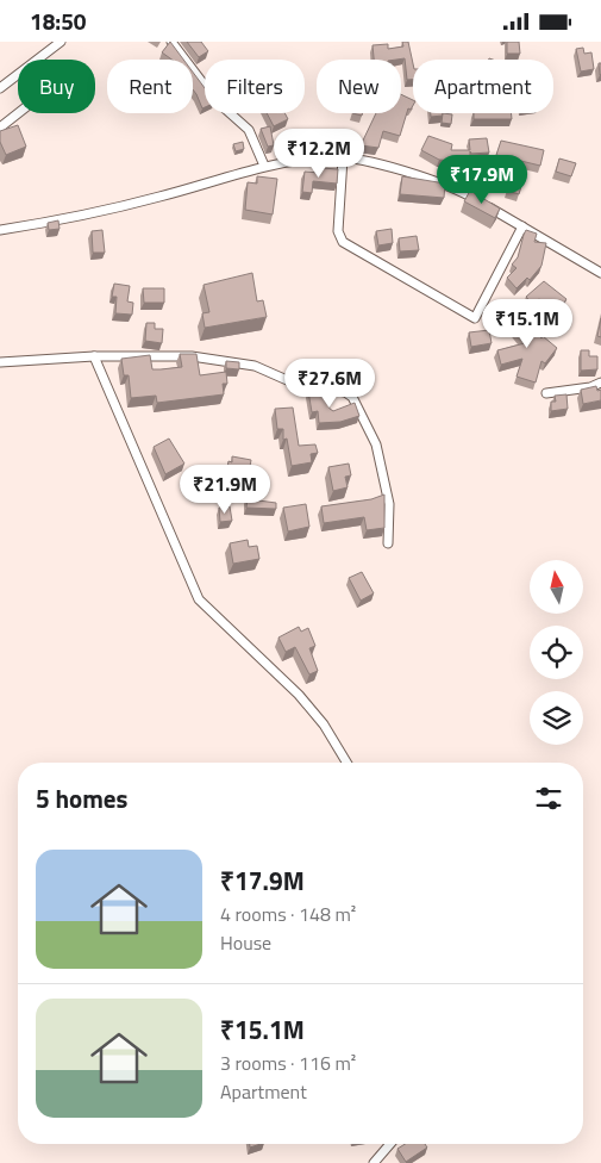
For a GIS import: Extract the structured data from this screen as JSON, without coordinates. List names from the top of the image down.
{
  "north": "top",
  "page": {
    "status": "18:50",
    "chip": [
      "Buy",
      "Rent",
      "Filters",
      "New",
      "Apartment"
    ],
    "price": [
      "₹12.2M",
      "₹17.9M",
      "₹15.1M",
      "₹27.6M",
      "₹21.9M"
    ],
    "heading": "5 homes",
    "list": [
      {
        "name": "₹17.9M",
        "note": "4 rooms · 148 m² · House"
      },
      {
        "name": "₹15.1M",
        "note": "3 rooms · 116 m² · Apartment"
      }
    ]
  }
}
